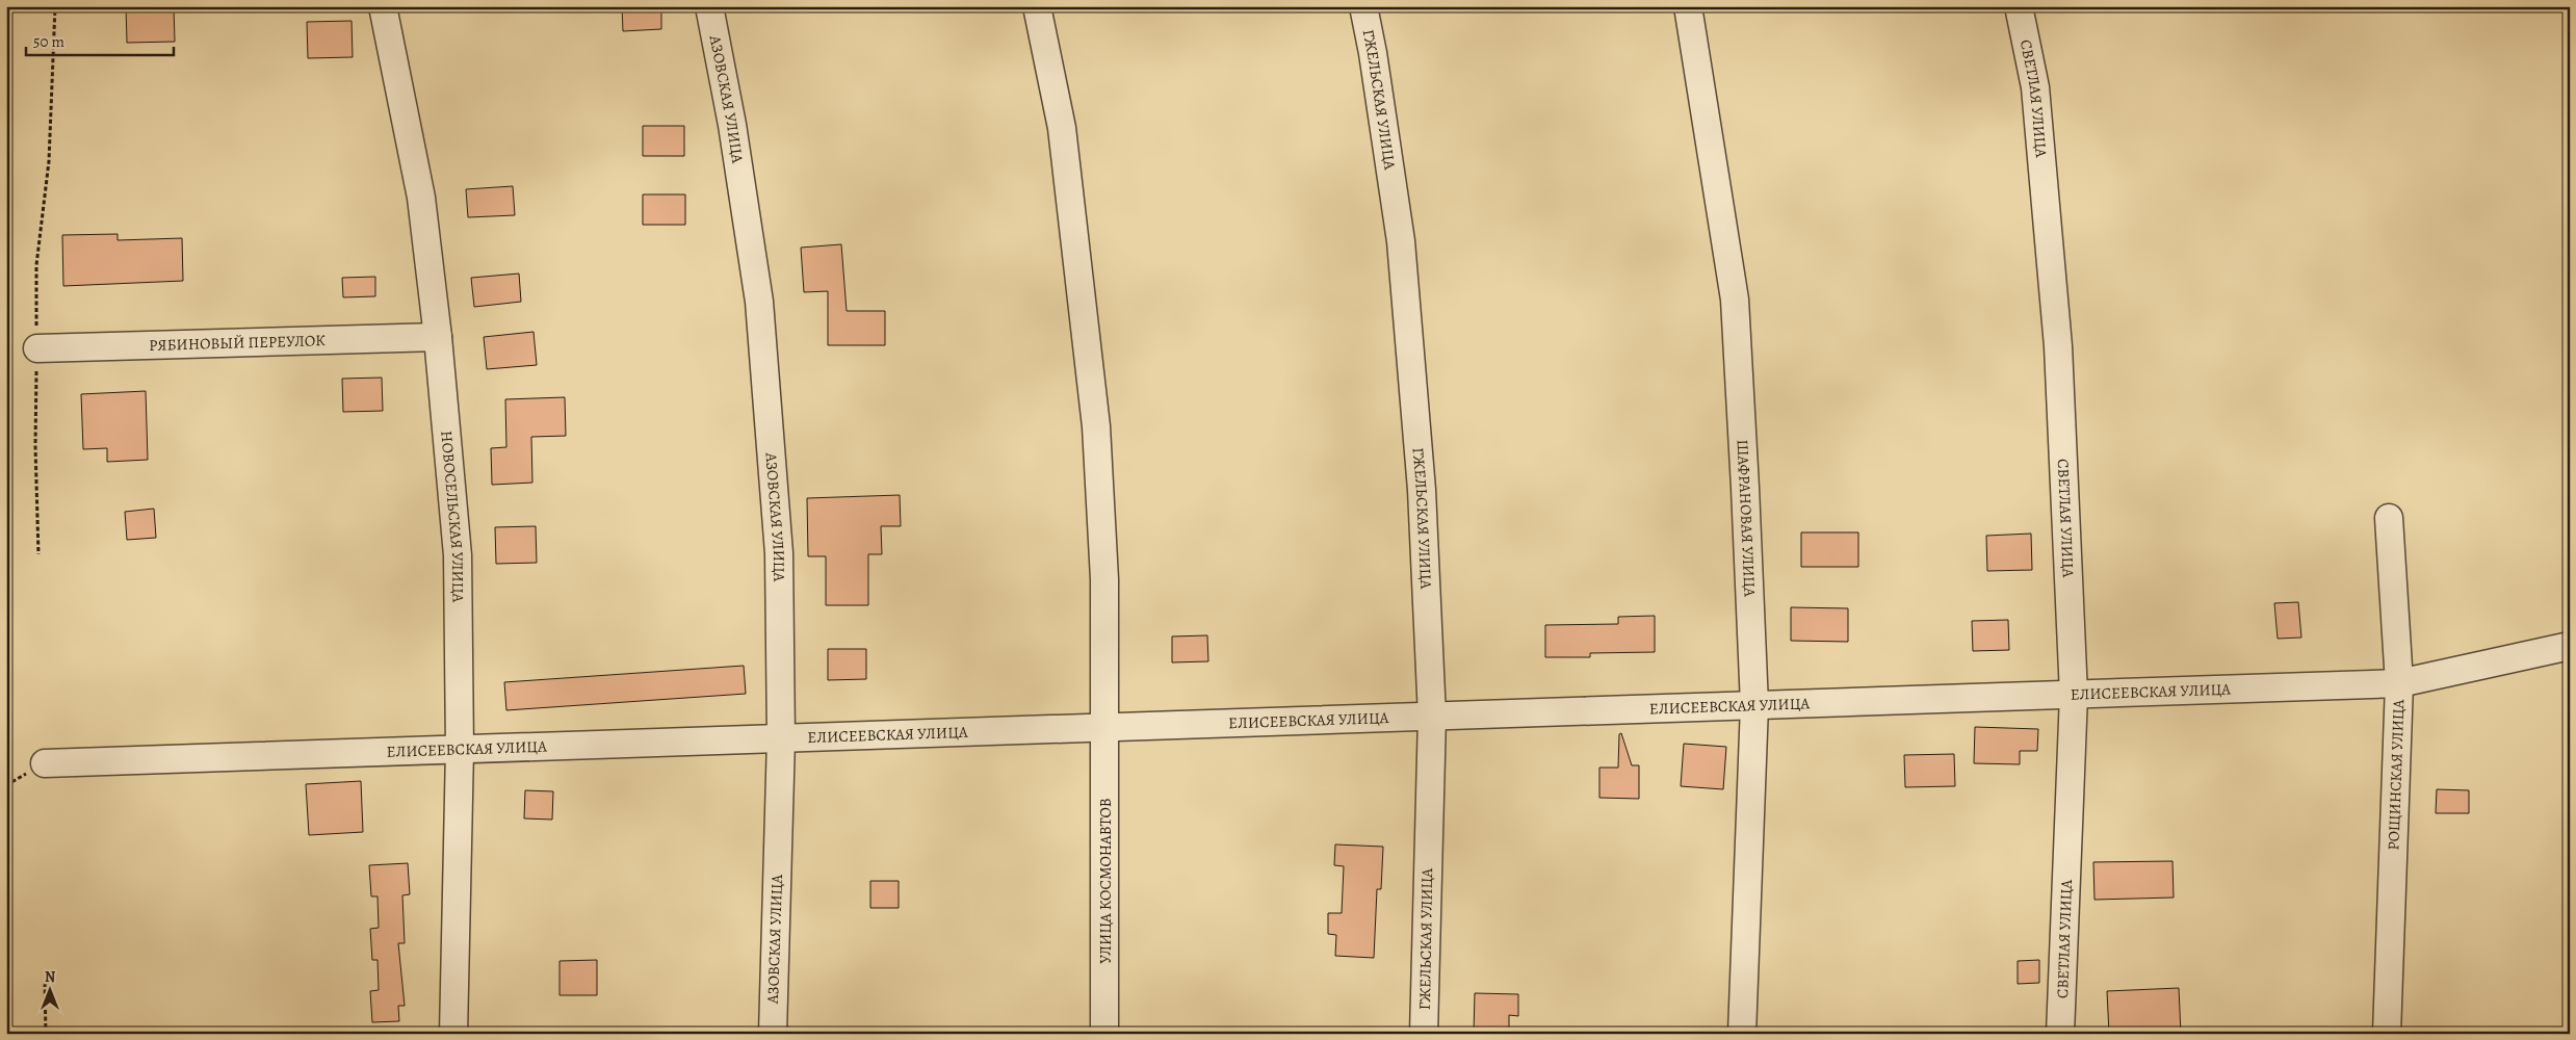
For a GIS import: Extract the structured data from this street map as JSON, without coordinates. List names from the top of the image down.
{
  "streets": {
    "street": [
      "СВЕТЛАЯ УЛИЦА",
      "АЗОВСКАЯ УЛИЦА",
      "ГЖЕЛЬСКАЯ УЛИЦА",
      "РЯБИНОВЫЙ ПЕРЕУЛОК",
      "НОВОСЕЛЬСКАЯ УЛИЦА",
      "ШАФРАНОВАЯ УЛИЦА",
      "ЕЛИСЕЕВСКАЯ УЛИЦА",
      "РОЩИНСКАЯ УЛИЦА",
      "УЛИЦА КОСМОНАВТОВ"
    ]
  },
  "crossings": [
    ["СВЕТЛАЯ УЛИЦА", "ЕЛИСЕЕВСКАЯ УЛИЦА"],
    ["АЗОВСКАЯ УЛИЦА", "ЕЛИСЕЕВСКАЯ УЛИЦА"],
    ["ГЖЕЛЬСКАЯ УЛИЦА", "ЕЛИСЕЕВСКАЯ УЛИЦА"],
    ["РЯБИНОВЫЙ ПЕРЕУЛОК", "НОВОСЕЛЬСКАЯ УЛИЦА"],
    ["НОВОСЕЛЬСКАЯ УЛИЦА", "ЕЛИСЕЕВСКАЯ УЛИЦА"],
    ["ШАФРАНОВАЯ УЛИЦА", "ЕЛИСЕЕВСКАЯ УЛИЦА"],
    ["ЕЛИСЕЕВСКАЯ УЛИЦА", "РОЩИНСКАЯ УЛИЦА"],
    ["ЕЛИСЕЕВСКАЯ УЛИЦА", "УЛИЦА КОСМОНАВТОВ"]
  ],
  "scale_bar": "50 m",
  "north": "top"
}
